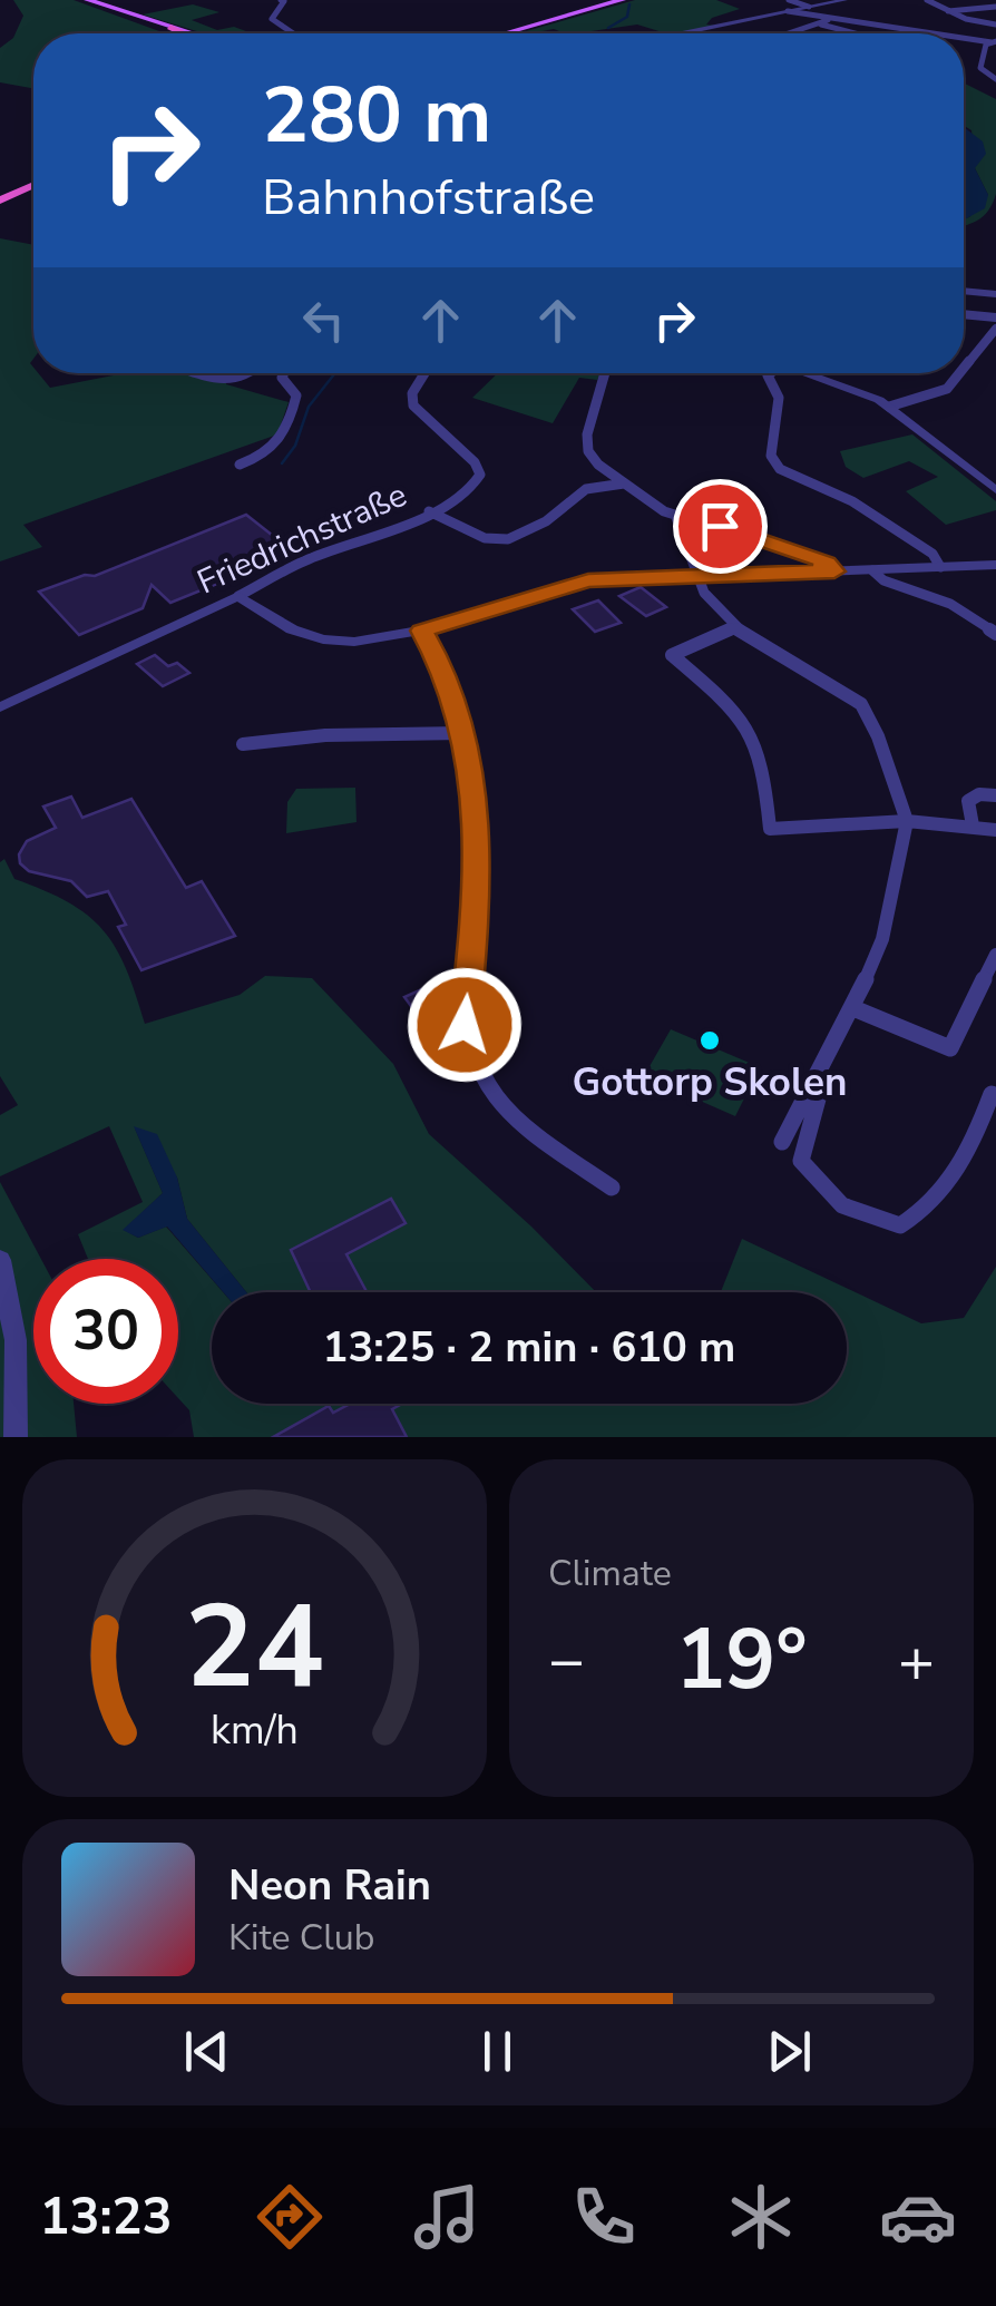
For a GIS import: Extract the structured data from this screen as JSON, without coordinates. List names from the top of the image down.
{
  "streets": {
    "street": ["Friedrichstraße"]
  },
  "places": ["Gottorp Skolen"],
  "page": {
    "turn": ["280 m", "Bahnhofstraße"],
    "limit": "30",
    "trip": "13:25 · 2 min · 610 m",
    "tile": "Climate",
    "heat": ["−", "19°", "+"],
    "song": ["Neon Rain", "Kite Club"],
    "tabs": "13:23",
    "gauge": ["24", "km/h"]
  }
}
